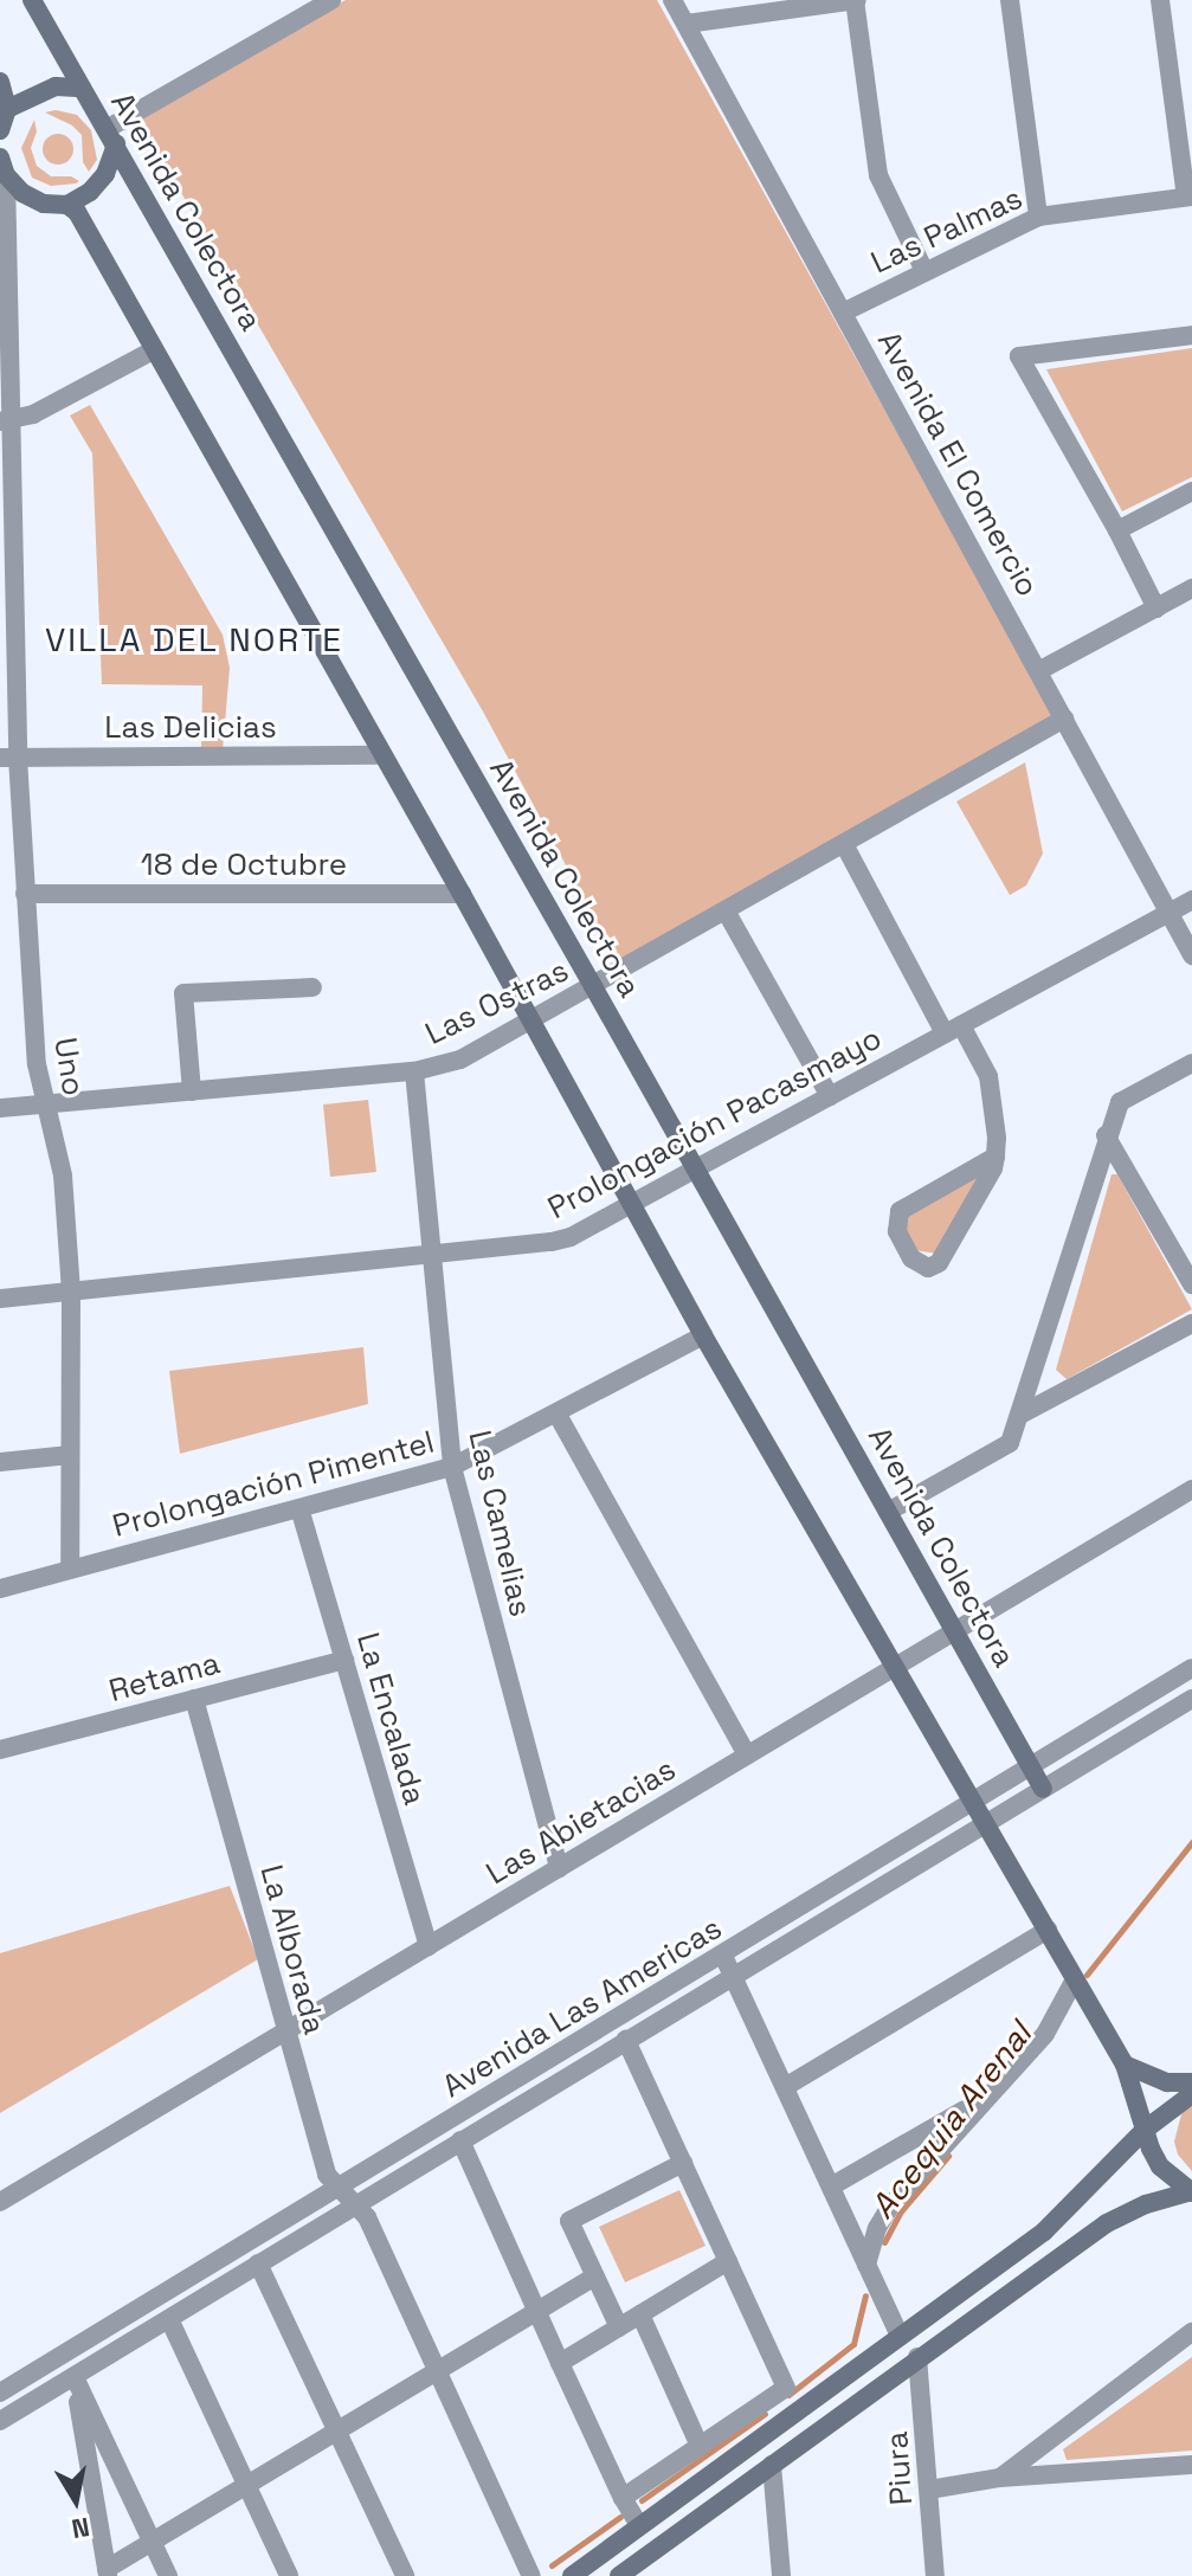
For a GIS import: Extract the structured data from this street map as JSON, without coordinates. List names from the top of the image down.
{
  "streets": {
    "main road": ["Avenida Colectora"],
    "street": [
      "Las Palmas",
      "Avenida El Comercio",
      "Las Delicias",
      "18 de Octubre",
      "Las Ostras",
      "Uno",
      "Prolongación Pacasmayo",
      "Prolongación Pimentel",
      "Las Camelias",
      "Retama",
      "La Encalada",
      "Las Abietacias",
      "La Alborada",
      "Avenida Las Americas",
      "Piura"
    ]
  },
  "crossings": [
    ["Avenida Colectora", "Las Ostras"],
    ["Avenida Colectora", "Prolongación Pacasmayo"],
    ["Avenida Colectora", "Las Abietacias"],
    ["Avenida Colectora", "Avenida Las Americas"],
    ["Las Palmas", "Avenida El Comercio"],
    ["Avenida El Comercio", "Las Ostras"],
    ["Avenida El Comercio", "Prolongación Pacasmayo"],
    ["Las Delicias", "Uno"],
    ["18 de Octubre", "Uno"],
    ["Las Ostras", "Uno"],
    ["Las Ostras", "Las Camelias"],
    ["Uno", "Prolongación Pacasmayo"],
    ["Uno", "Prolongación Pimentel"],
    ["Prolongación Pacasmayo", "Las Camelias"],
    ["Prolongación Pimentel", "Las Camelias"],
    ["Prolongación Pimentel", "La Encalada"],
    ["Las Camelias", "Las Abietacias"],
    ["Retama", "La Encalada"],
    ["Retama", "La Alborada"],
    ["La Encalada", "Las Abietacias"],
    ["Las Abietacias", "La Alborada"],
    ["La Alborada", "Avenida Las Americas"]
  ],
  "districts": ["VILLA DEL NORTE"],
  "water": ["Acequia Arenal"],
  "north": "bottom"
}
